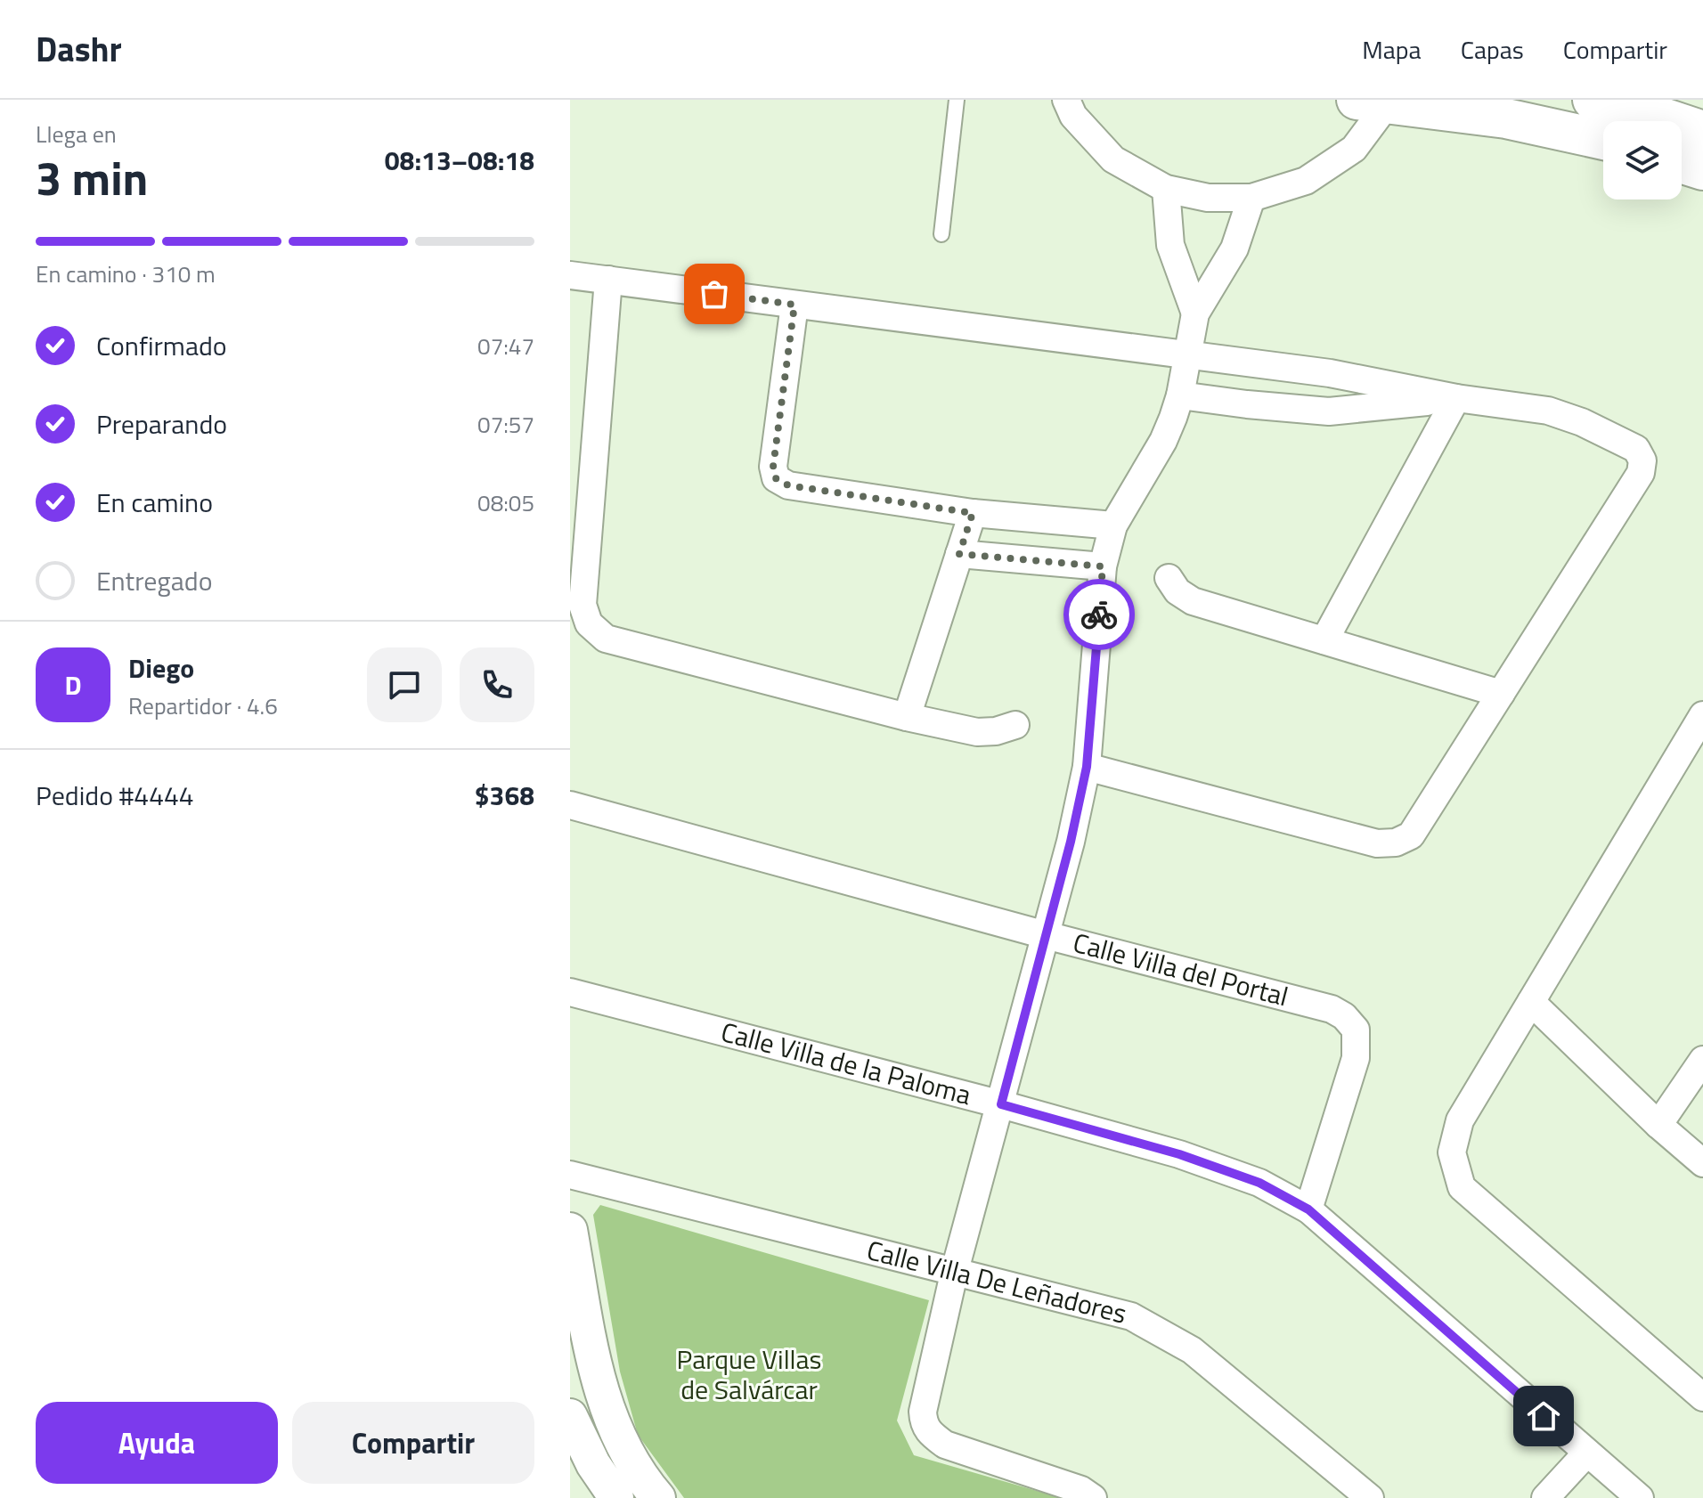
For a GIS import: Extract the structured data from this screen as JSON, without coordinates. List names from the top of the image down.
{
  "streets": {
    "street": ["Calle Villa del Portal", "Calle Villa de la Paloma", "Calle Villa De Leñadores"]
  },
  "crossings": [
    ["Calle Villa del Portal", "Calle Villa de la Paloma"]
  ],
  "parks": ["Parque Villas de Salvárcar"],
  "page": {
    "header": "Dashr",
    "nav": ["Mapa", "Capas", "Compartir"],
    "heading": ["3 min", "Llega en", "08:13–08:18"],
    "panel": [
      "Diego",
      "Repartidor · 4.6",
      "Pedido #4444",
      "$368"
    ],
    "bar": "En camino · 310 m",
    "list": [
      ["Confirmado", "07:47"],
      ["Preparando", "07:57"],
      ["En camino", "08:05"],
      "Entregado"
    ],
    "round": "D",
    "buttons": ["Ayuda", "Compartir"]
  }
}
